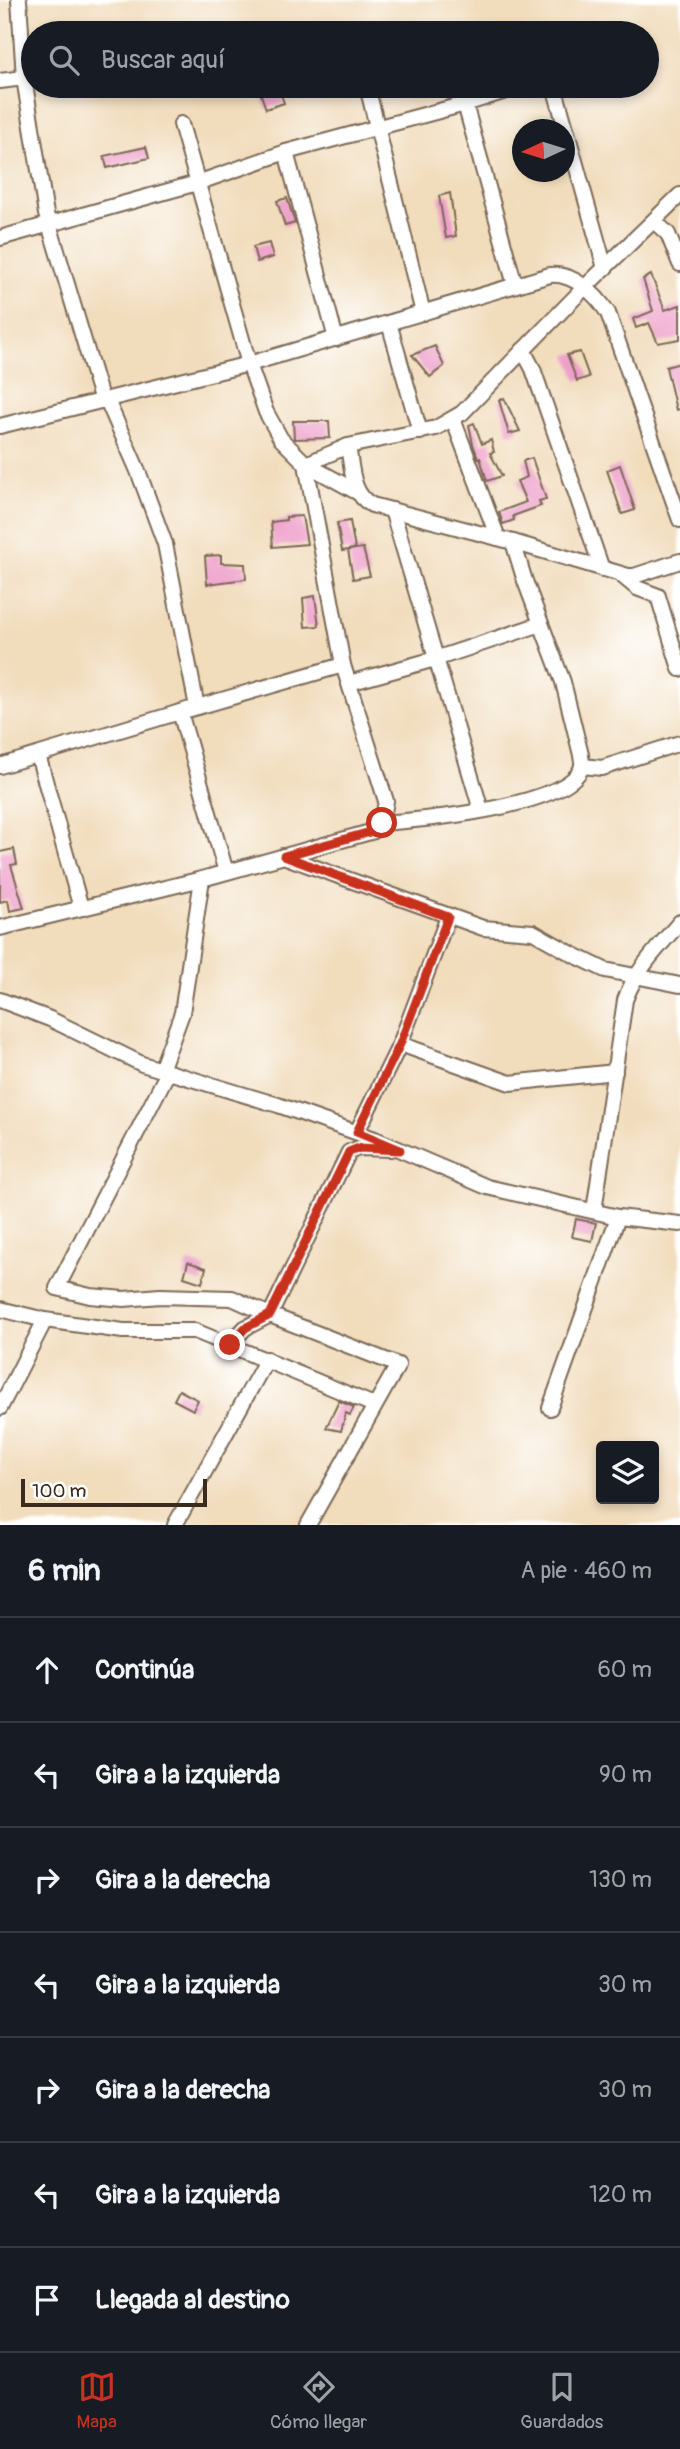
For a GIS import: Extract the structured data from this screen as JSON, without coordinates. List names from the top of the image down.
{
  "scale_bar": "100 m",
  "north": "left",
  "page": {
    "search": "Buscar aquí",
    "scale": "100 m",
    "heading": ["6 min", "A pie · 460 m"],
    "list": [
      ["Continúa", "60 m"],
      ["Gira a la izquierda", "90 m"],
      ["Gira a la derecha", "130 m"],
      ["Gira a la izquierda", "30 m"],
      ["Gira a la derecha", "30 m"],
      ["Gira a la izquierda", "120 m"],
      "Llegada al destino"
    ],
    "nav": ["Mapa", "Cómo llegar", "Guardados"]
  }
}
